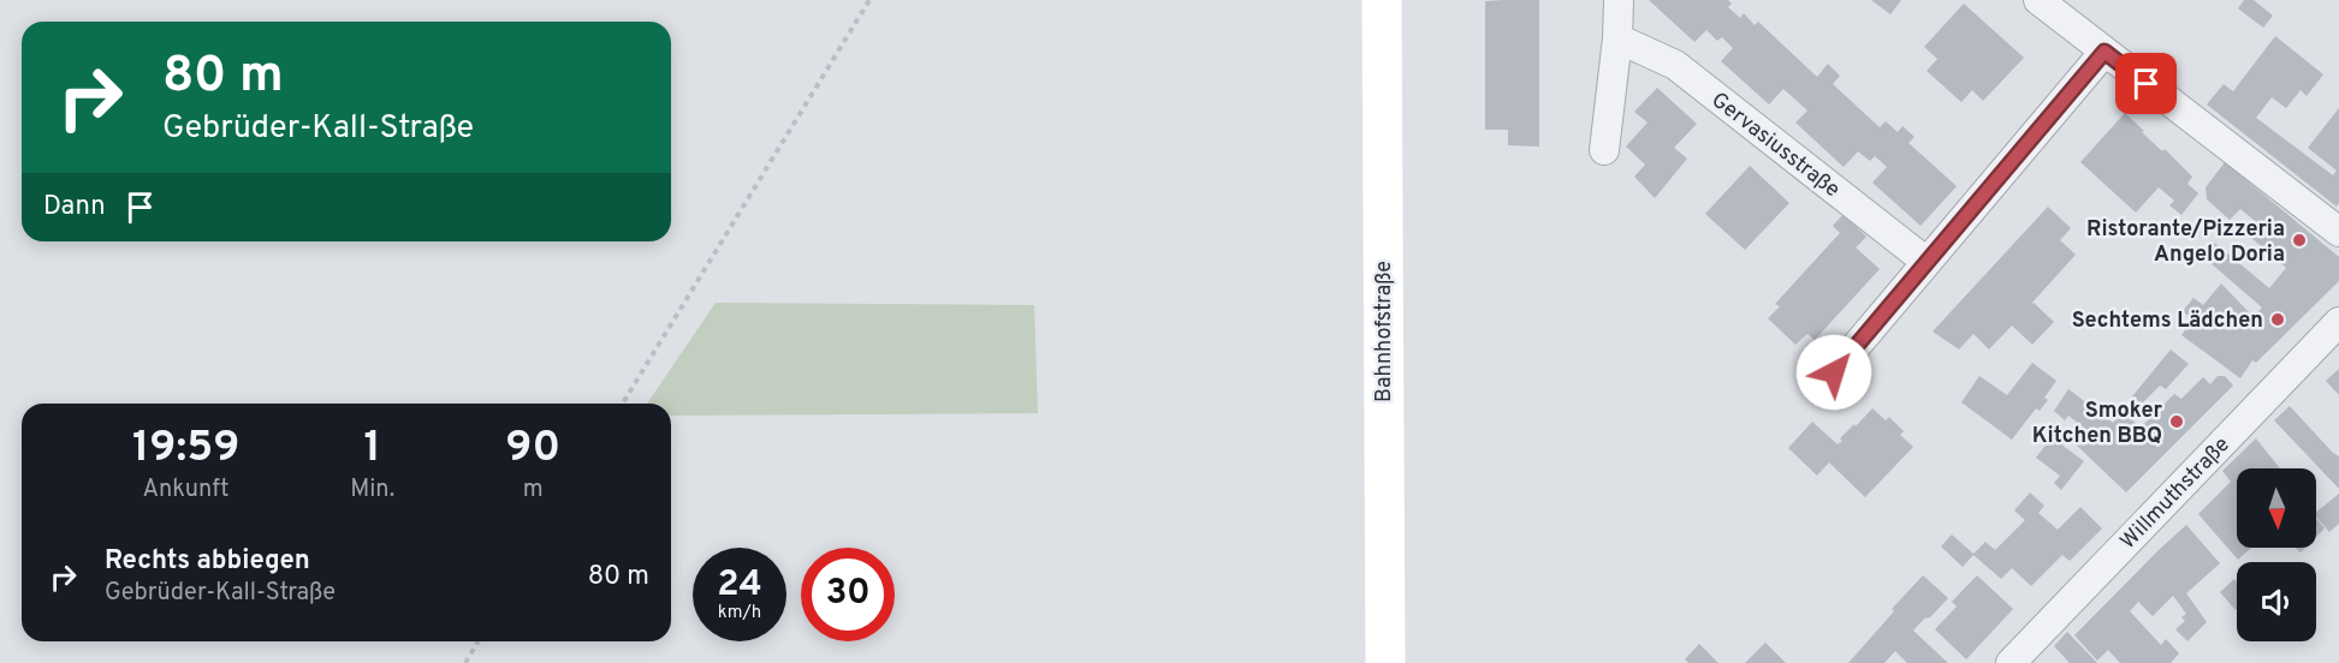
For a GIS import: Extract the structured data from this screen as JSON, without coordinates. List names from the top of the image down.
{
  "streets": {
    "main road": ["Bahnhofstraße"],
    "street": ["Gervasiusstraße", "Willmuthstraße"]
  },
  "places": ["Ristorante/Pizzeria Angelo Doria", "Sechtems Lädchen", "Smoker Kitchen BBQ"],
  "north": "bottom",
  "page": {
    "turn": ["80 m", "Gebrüder-Kall-Straße"],
    "then": "Dann",
    "eta": [
      "19:59",
      "Ankunft",
      "1",
      "Min.",
      "90",
      "m"
    ],
    "list": [
      {
        "name": "Rechts abbiegen",
        "note": "Gebrüder-Kall-Straße",
        "value": "80 m"
      }
    ],
    "speed": "24 km/h",
    "limit": "30"
  }
}
